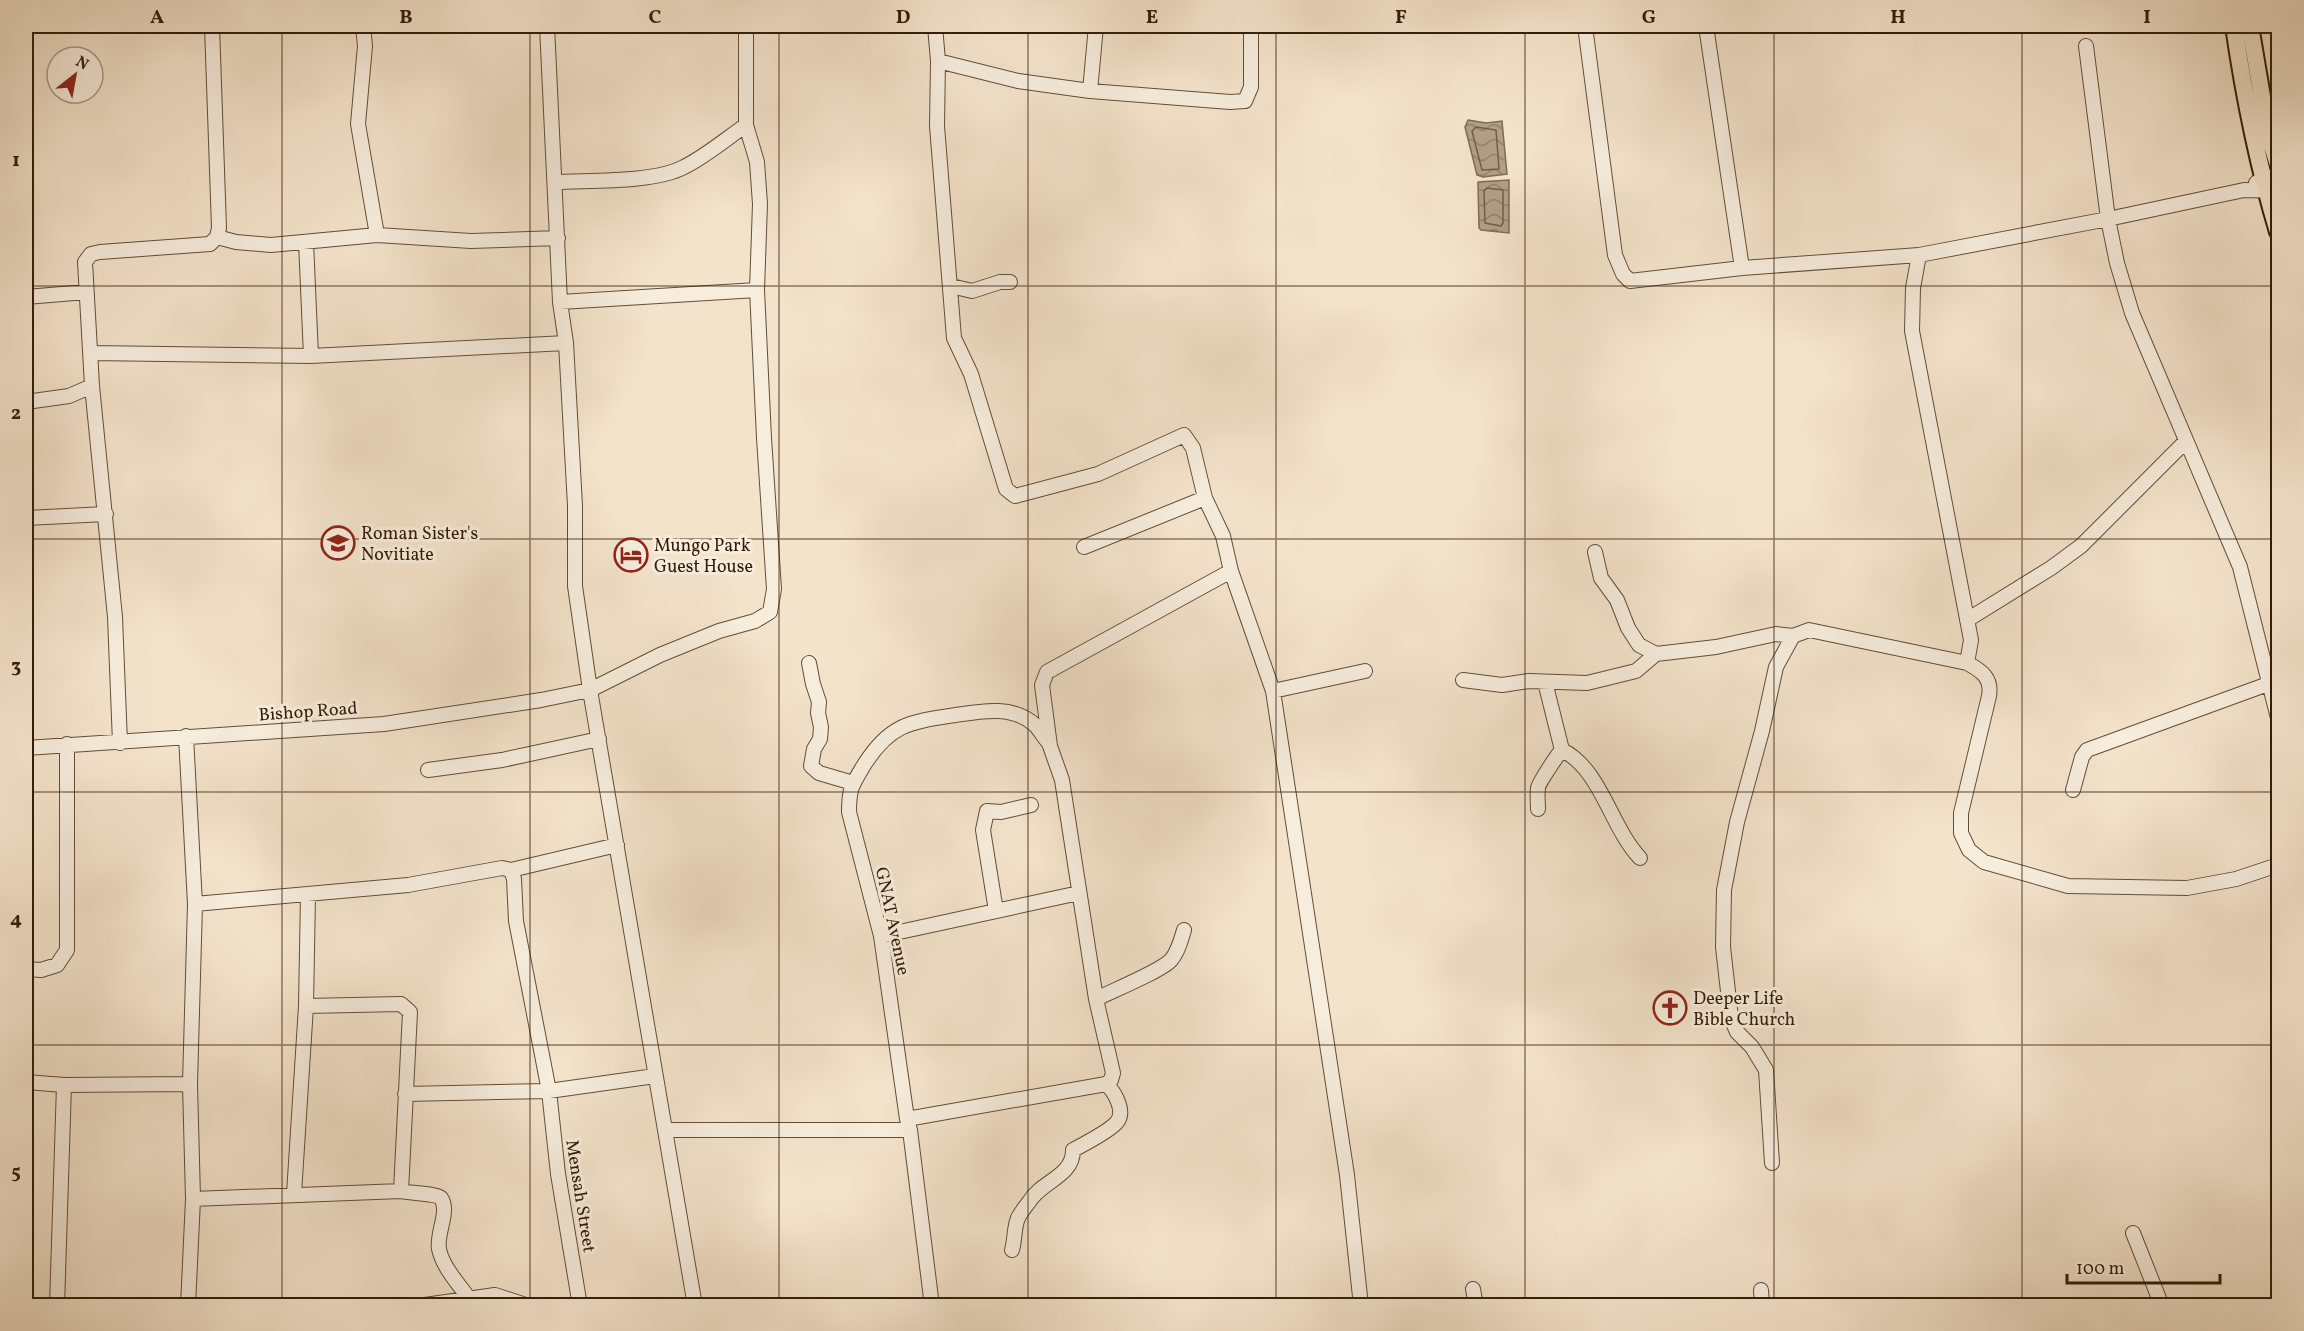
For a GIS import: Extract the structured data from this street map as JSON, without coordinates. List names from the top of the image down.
{
  "streets": {
    "street": ["Bishop Road", "GNAT Avenue", "Mensah Street"]
  },
  "places": {
    "school or university": ["Roman Sister's Novitiate"],
    "hotel": ["Mungo Park Guest House"],
    "church": ["Deeper Life Bible Church"]
  },
  "scale_bar": "100 m",
  "north": "top right",
  "grid": {
    "columns": [
      "A",
      "B",
      "C",
      "D",
      "E",
      "F",
      "G",
      "H",
      "I"
    ],
    "rows": [
      "1",
      "2",
      "3",
      "4",
      "5"
    ]
  }
}
